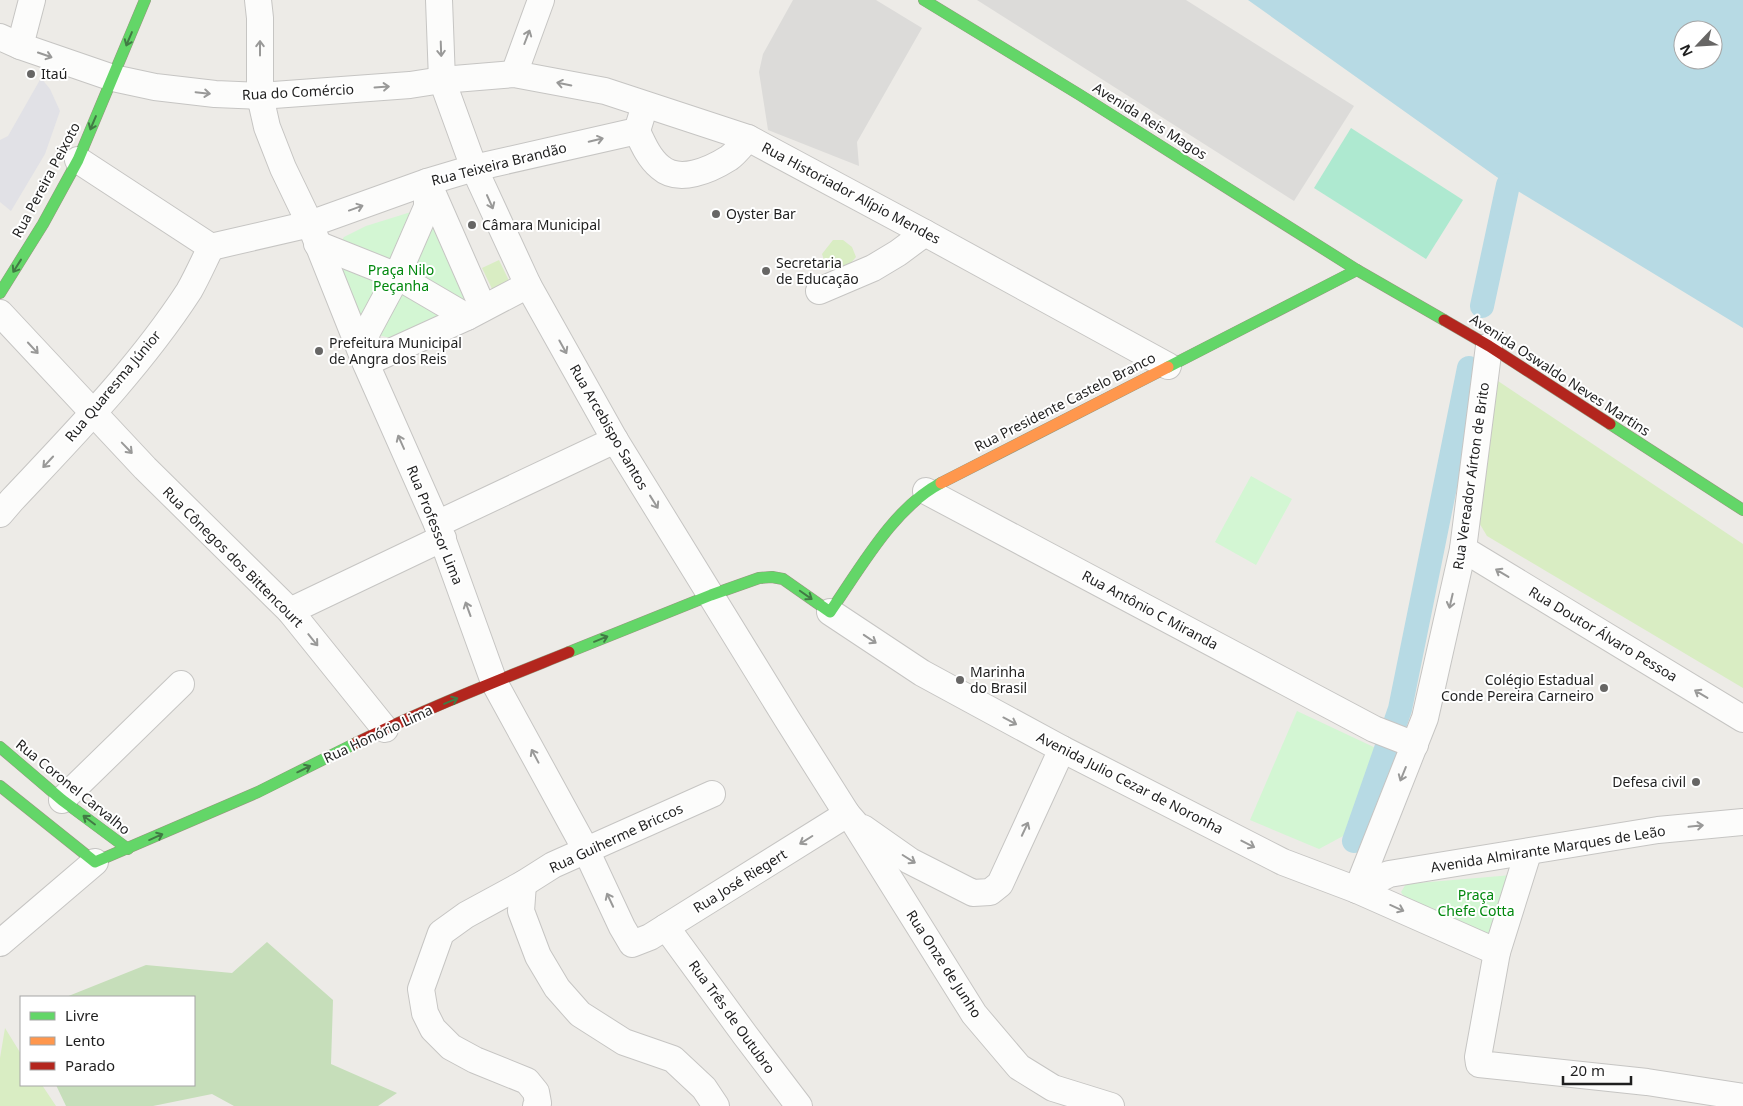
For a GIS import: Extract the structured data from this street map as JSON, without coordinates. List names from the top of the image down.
{
  "streets": {
    "main road": [
      "Avenida Reis Magos",
      "Rua Pereira Peixoto",
      "Avenida Oswaldo Neves Martins",
      "Rua Presidente Castelo Branco",
      "Rua Honório Lima",
      "Avenida Julio Cezar de Noronha",
      "Rua Coronel Carvalho"
    ],
    "street": [
      "Rua do Comércio",
      "Rua Teixeira Brandão",
      "Rua Historiador Alípio Mendes",
      "Rua Quaresma Júnior",
      "Rua Arcebispo Santos",
      "Rua Vereador Aírton de Brito",
      "Rua Professor Lima",
      "Rua Cônegos dos Bittencourt",
      "Rua Antônio C Miranda",
      "Rua Doutor Álvaro Pessoa",
      "Rua Guiherme Briccos",
      "Avenida Almirante Marques de Leão",
      "Rua José Riegert",
      "Rua Onze de Junho",
      "Rua Três de Outubro"
    ]
  },
  "crossings": [
    ["Rua do Comércio", "Rua Pereira Peixoto"],
    ["Rua do Comércio", "Rua Historiador Alípio Mendes"],
    ["Rua do Comércio", "Rua Arcebispo Santos"],
    ["Rua do Comércio", "Rua Professor Lima"],
    ["Avenida Reis Magos", "Avenida Oswaldo Neves Martins"],
    ["Avenida Reis Magos", "Rua Presidente Castelo Branco"],
    ["Rua Teixeira Brandão", "Rua Quaresma Júnior"],
    ["Rua Teixeira Brandão", "Rua Arcebispo Santos"],
    ["Rua Teixeira Brandão", "Rua Professor Lima"],
    ["Rua Historiador Alípio Mendes", "Rua Presidente Castelo Branco"],
    ["Avenida Oswaldo Neves Martins", "Rua Presidente Castelo Branco"],
    ["Avenida Oswaldo Neves Martins", "Rua Vereador Aírton de Brito"],
    ["Rua Quaresma Júnior", "Rua Cônegos dos Bittencourt"],
    ["Rua Presidente Castelo Branco", "Rua Antônio C Miranda"],
    ["Rua Presidente Castelo Branco", "Avenida Julio Cezar de Noronha"],
    ["Rua Arcebispo Santos", "Rua Honório Lima"],
    ["Rua Arcebispo Santos", "Rua José Riegert"],
    ["Rua Arcebispo Santos", "Rua Onze de Junho"],
    ["Rua Vereador Aírton de Brito", "Rua Antônio C Miranda"],
    ["Rua Vereador Aírton de Brito", "Rua Doutor Álvaro Pessoa"],
    ["Rua Vereador Aírton de Brito", "Avenida Julio Cezar de Noronha"],
    ["Rua Vereador Aírton de Brito", "Avenida Almirante Marques de Leão"],
    ["Rua Professor Lima", "Rua Honório Lima"],
    ["Rua Professor Lima", "Rua Guiherme Briccos"],
    ["Rua Professor Lima", "Rua José Riegert"],
    ["Rua Cônegos dos Bittencourt", "Rua Honório Lima"],
    ["Rua Honório Lima", "Avenida Julio Cezar de Noronha"],
    ["Rua Honório Lima", "Rua Coronel Carvalho"],
    ["Avenida Julio Cezar de Noronha", "Avenida Almirante Marques de Leão"],
    ["Rua José Riegert", "Rua Onze de Junho"],
    ["Rua José Riegert", "Rua Três de Outubro"]
  ],
  "one_way": [
    "Rua Pereira Peixoto",
    "Rua Quaresma Júnior",
    "Rua Arcebispo Santos",
    "Rua Vereador Aírton de Brito",
    "Rua Professor Lima",
    "Rua Cônegos dos Bittencourt",
    "Rua Doutor Álvaro Pessoa",
    "Rua Honório Lima",
    "Avenida Julio Cezar de Noronha",
    "Avenida Almirante Marques de Leão",
    "Rua José Riegert"
  ],
  "parks": ["Praça Nilo Peçanha", "Praça Chefe Cotta"],
  "places": [
    "Itaú",
    "Oyster Bar",
    "Câmara Municipal",
    "Secretaria de Educação",
    "Prefeitura Municipal de Angra dos Reis",
    "Marinha do Brasil",
    "Colégio Estadual Conde Pereira Carneiro",
    "Defesa civil"
  ],
  "legend": ["Livre", "Lento", "Parado"],
  "scale_bar": "20 m",
  "north": "bottom left"
}
